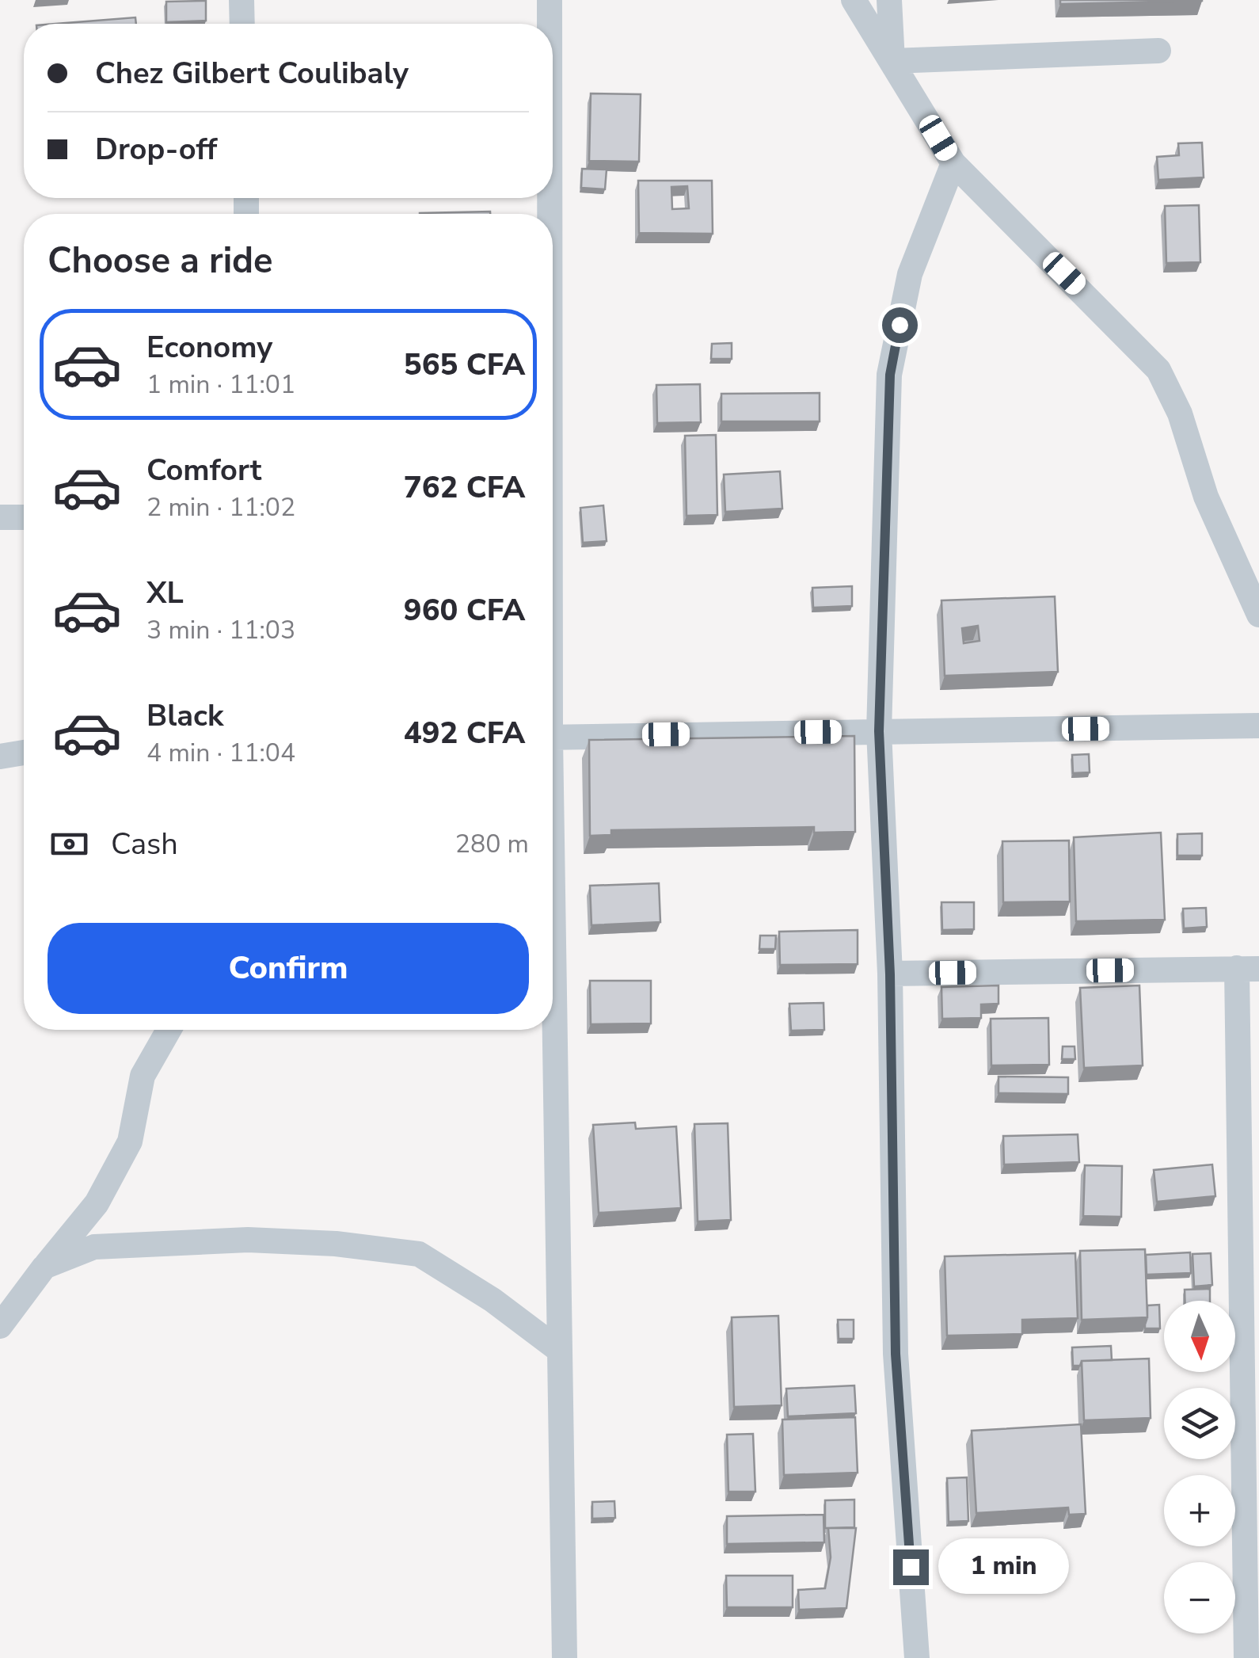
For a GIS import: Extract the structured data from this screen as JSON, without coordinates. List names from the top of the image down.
{
  "north": "bottom",
  "page": {
    "banner": ["Chez Gilbert Coulibaly", "Drop-off"],
    "heading": "Choose a ride",
    "list": [
      {
        "name": "Economy",
        "note": "1 min · 11:01",
        "value": "565 CFA"
      },
      {
        "name": "Comfort",
        "note": "2 min · 11:02",
        "value": "762 CFA"
      },
      {
        "name": "XL",
        "note": "3 min · 11:03",
        "value": "960 CFA"
      },
      {
        "name": "Black",
        "note": "4 min · 11:04",
        "value": "492 CFA"
      }
    ],
    "pay": ["Cash", "280 m"],
    "buttons": "Confirm",
    "map_buttons": ["+", "−"],
    "bubble": "1 min"
  }
}
